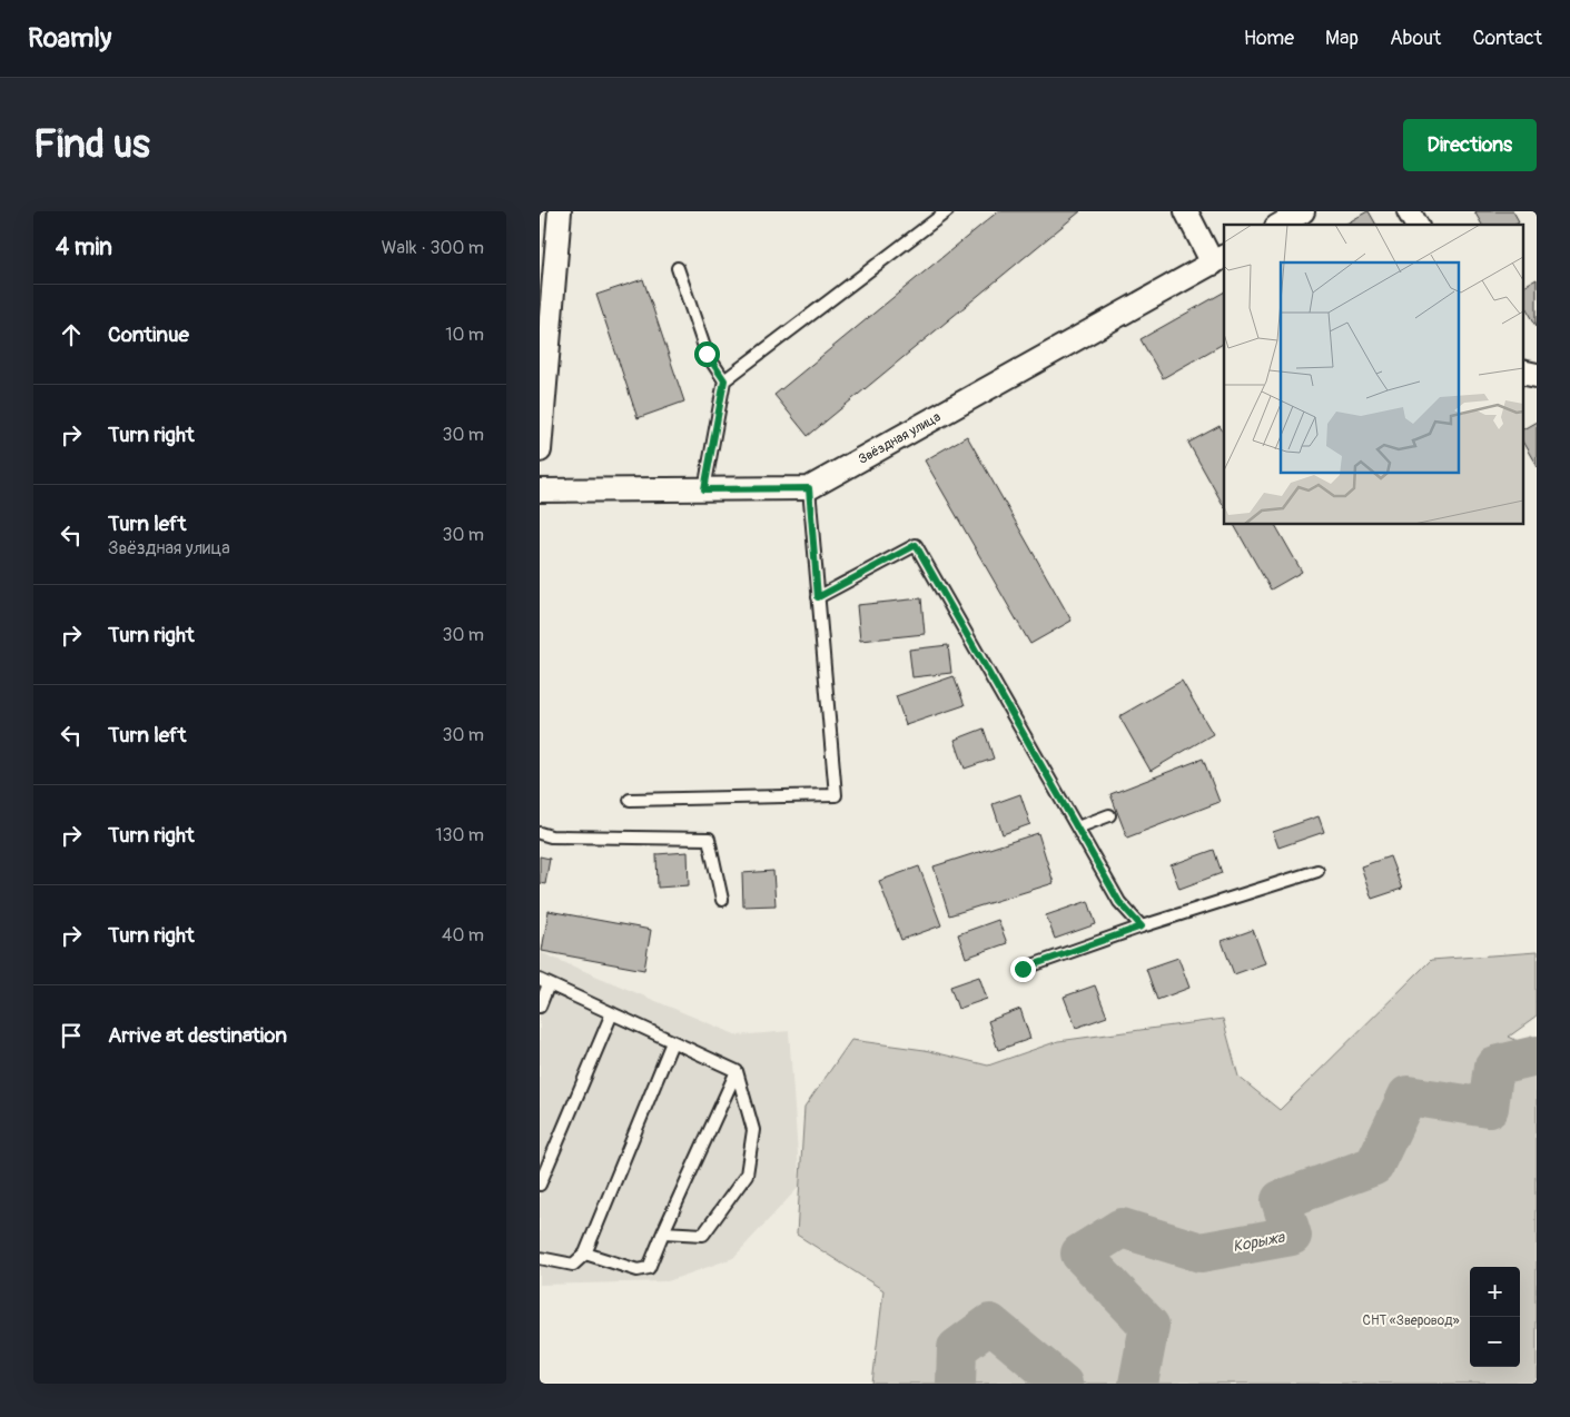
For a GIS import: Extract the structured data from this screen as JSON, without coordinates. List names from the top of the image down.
{
  "streets": {
    "street": ["Звёздная улица"]
  },
  "water": ["Корыжа"],
  "parks": ["СНТ «Зверовод»"],
  "page": {
    "header": "Roamly",
    "nav": [
      "Home",
      "Map",
      "About",
      "Contact"
    ],
    "buttons": "Directions",
    "title": "Find us",
    "heading": ["4 min", "Walk · 300 m"],
    "list": [
      ["Continue", "10 m"],
      ["Turn right", "30 m"],
      ["Turn left", "Звёздная улица", "30 m"],
      ["Turn right", "30 m"],
      ["Turn left", "30 m"],
      ["Turn right", "130 m"],
      ["Turn right", "40 m"],
      "Arrive at destination"
    ],
    "map_buttons": ["+", "−"]
  }
}
